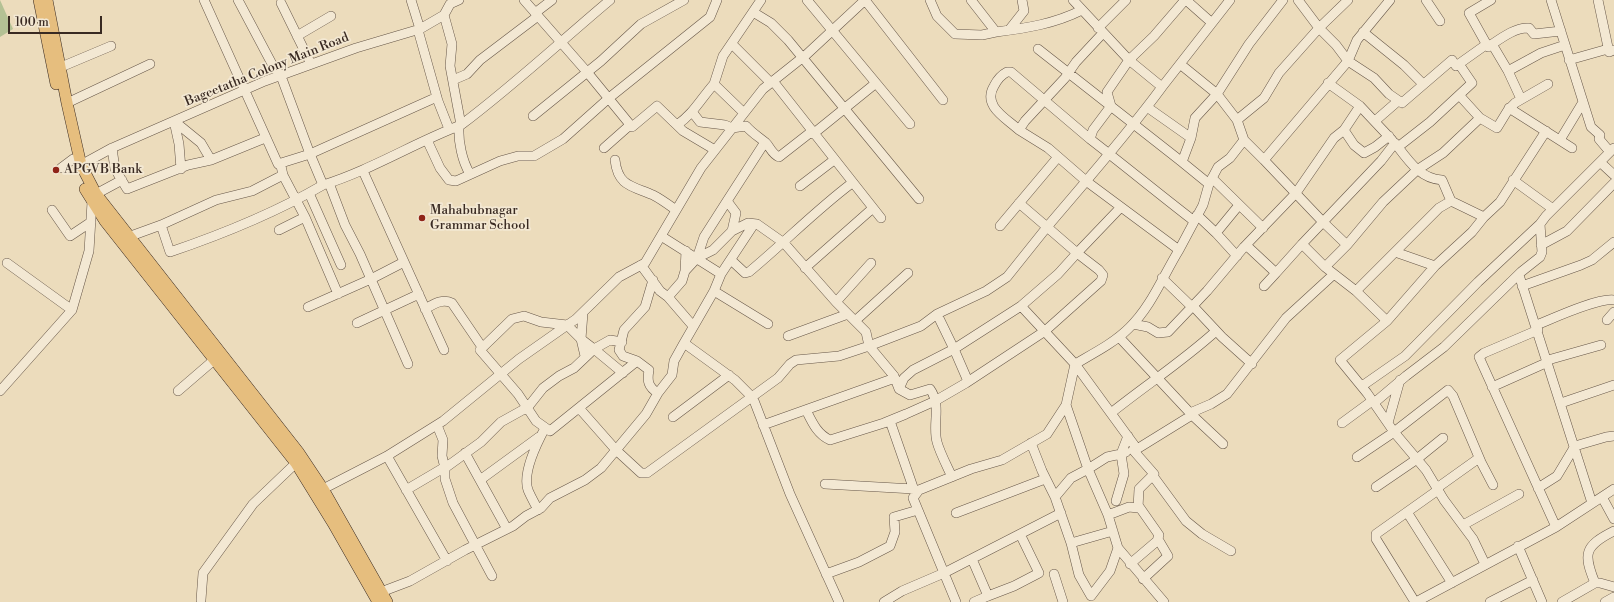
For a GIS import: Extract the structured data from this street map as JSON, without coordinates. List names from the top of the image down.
{
  "streets": {
    "street": ["Bageetatha Colony Main Road"]
  },
  "places": ["APGVB Bank", "Mahabubnagar Grammar School"],
  "scale_bar": "100 m"
}
